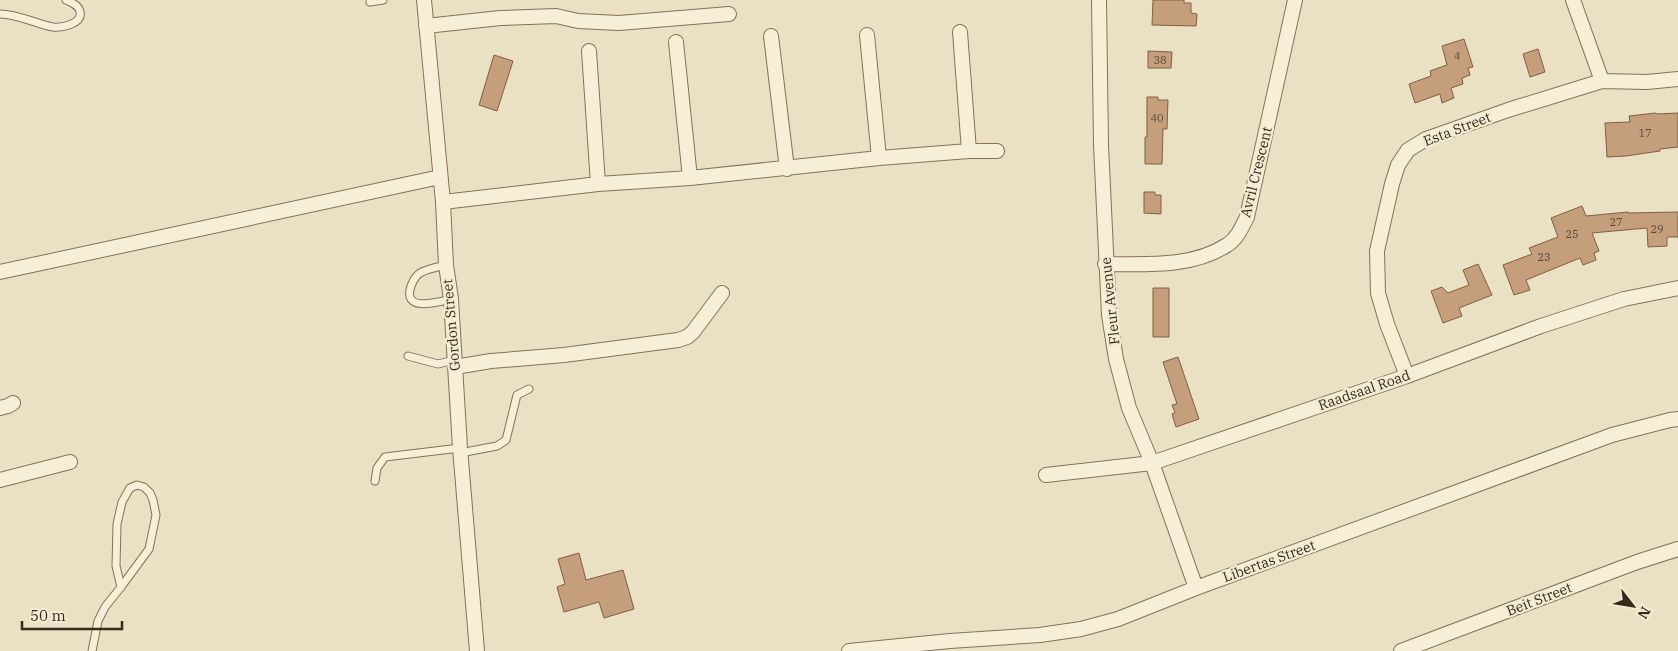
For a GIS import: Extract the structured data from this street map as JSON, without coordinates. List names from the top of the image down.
{
  "streets": {
    "street": [
      "Esta Street",
      "Avril Crescent",
      "Fleur Avenue",
      "Gordon Street",
      "Raadsaal Road",
      "Libertas Street",
      "Beit Street"
    ]
  },
  "crossings": [
    ["Esta Street", "Raadsaal Road"],
    ["Avril Crescent", "Fleur Avenue"],
    ["Fleur Avenue", "Raadsaal Road"],
    ["Fleur Avenue", "Libertas Street"]
  ],
  "house_numbers": [
    "4",
    "38",
    "40",
    "17",
    "27",
    "29",
    "25",
    "23"
  ],
  "scale_bar": "50 m",
  "north": "bottom right"
}
